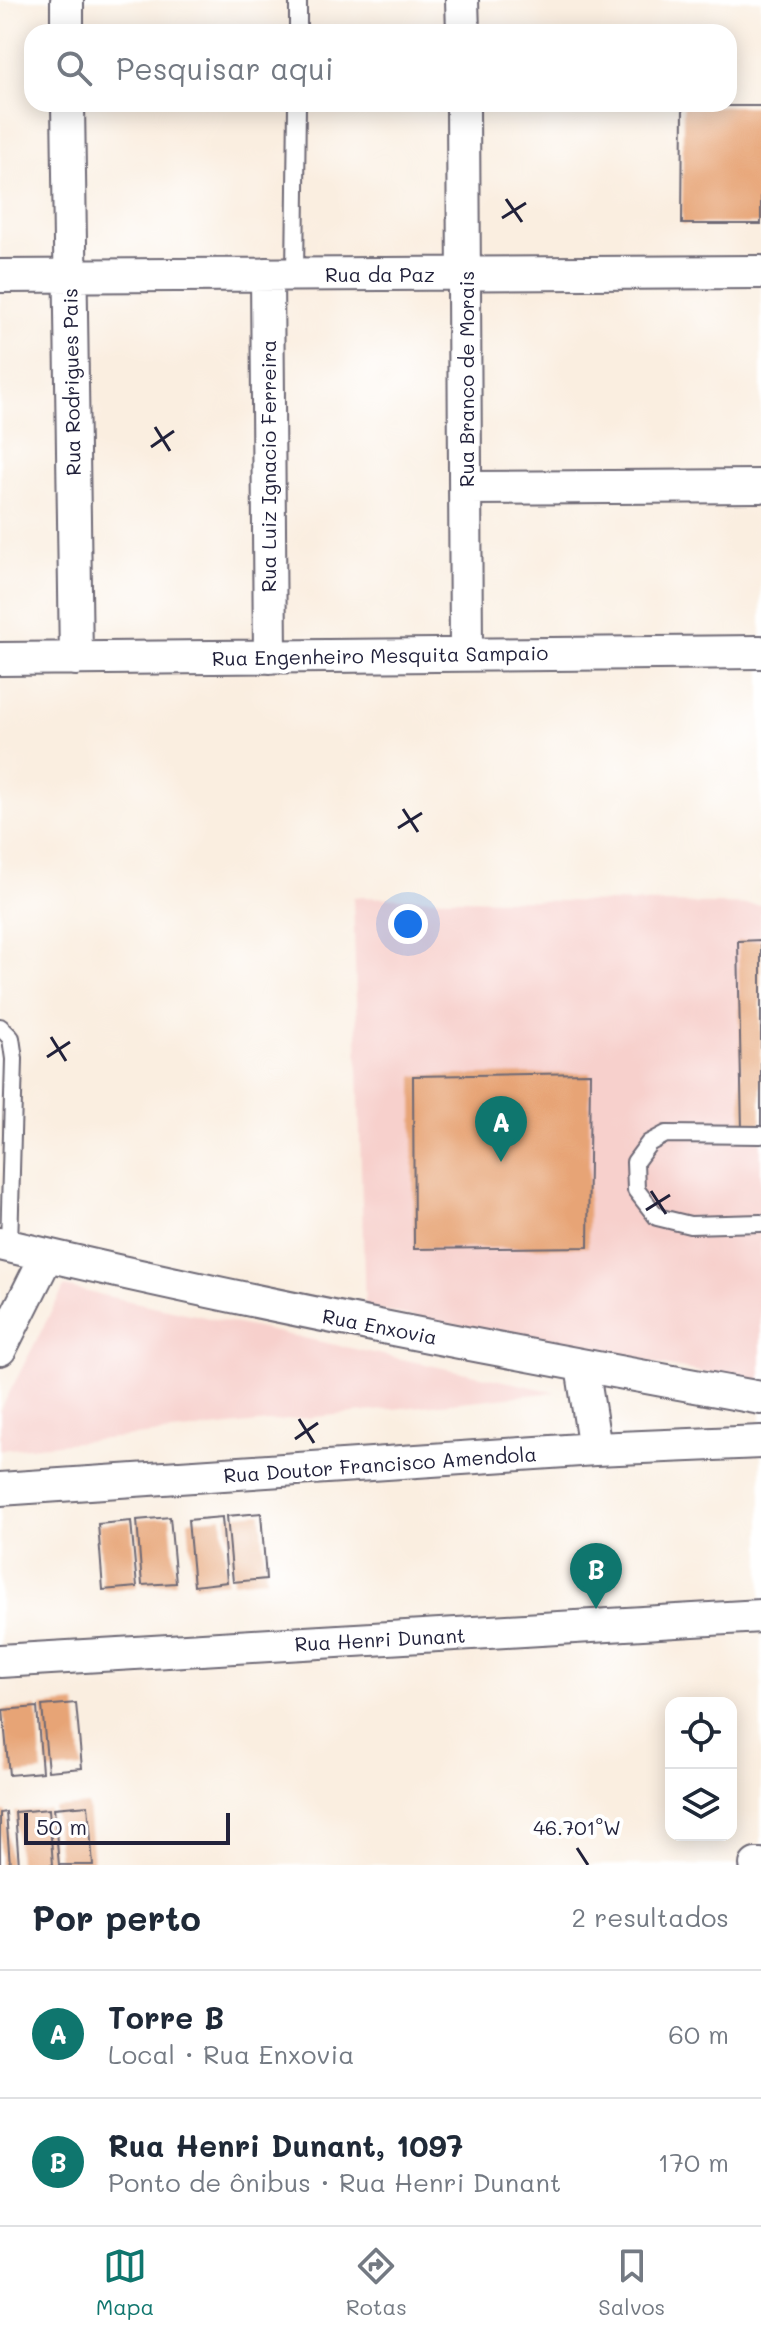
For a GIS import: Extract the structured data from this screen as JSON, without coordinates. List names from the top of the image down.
{
  "streets": {
    "street": [
      "Rua da Paz",
      "Rua Branco de Morais",
      "Rua Rodrigues Pais",
      "Rua Luiz Ignacio Ferreira",
      "Rua Engenheiro Mesquita Sampaio",
      "Rua Enxovia",
      "Rua Doutor Francisco Amendola",
      "Rua Henri Dunant"
    ]
  },
  "crossings": [
    ["Rua da Paz", "Rua Branco de Morais"],
    ["Rua da Paz", "Rua Rodrigues Pais"],
    ["Rua da Paz", "Rua Luiz Ignacio Ferreira"],
    ["Rua Branco de Morais", "Rua Engenheiro Mesquita Sampaio"],
    ["Rua Rodrigues Pais", "Rua Engenheiro Mesquita Sampaio"],
    ["Rua Luiz Ignacio Ferreira", "Rua Engenheiro Mesquita Sampaio"]
  ],
  "scale_bar": "50 m",
  "page": {
    "search": "Pesquisar aqui",
    "pins": ["A", "B"],
    "scale": "50 m",
    "heading": ["Por perto", "2 resultados"],
    "list": [
      {
        "mark": "A",
        "name": "Torre B",
        "note": "Local · Rua Enxovia",
        "value": "60 m"
      },
      {
        "mark": "B",
        "name": "Rua Henri Dunant, 1097",
        "note": "Ponto de ônibus · Rua Henri Dunant",
        "value": "170 m"
      }
    ],
    "nav": ["Mapa", "Rotas", "Salvos"]
  },
  "coordinates": ["46.701°W"]
}
